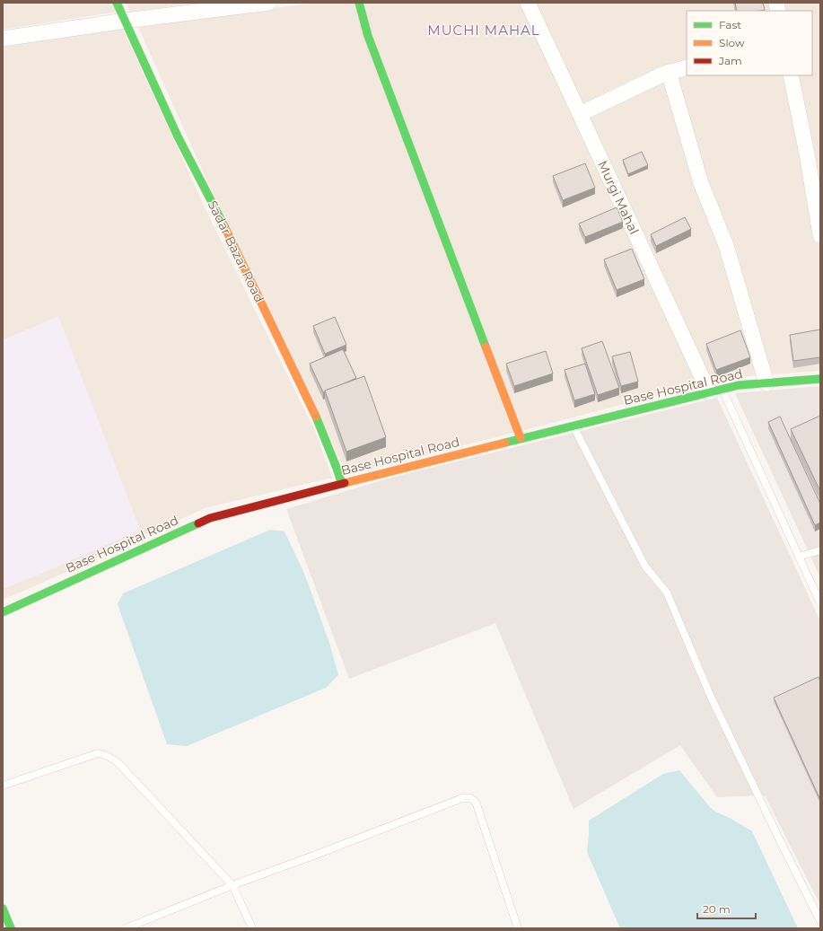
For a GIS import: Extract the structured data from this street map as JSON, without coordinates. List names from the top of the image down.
{
  "streets": {
    "street": ["Murgi Mahal", "Sadar Bazar Road", "Base Hospital Road"]
  },
  "crossings": [
    ["Murgi Mahal", "Base Hospital Road"],
    ["Sadar Bazar Road", "Base Hospital Road"]
  ],
  "districts": ["MUCHI MAHAL"],
  "legend": ["Fast", "Slow", "Jam"],
  "scale_bar": "20 m"
}
